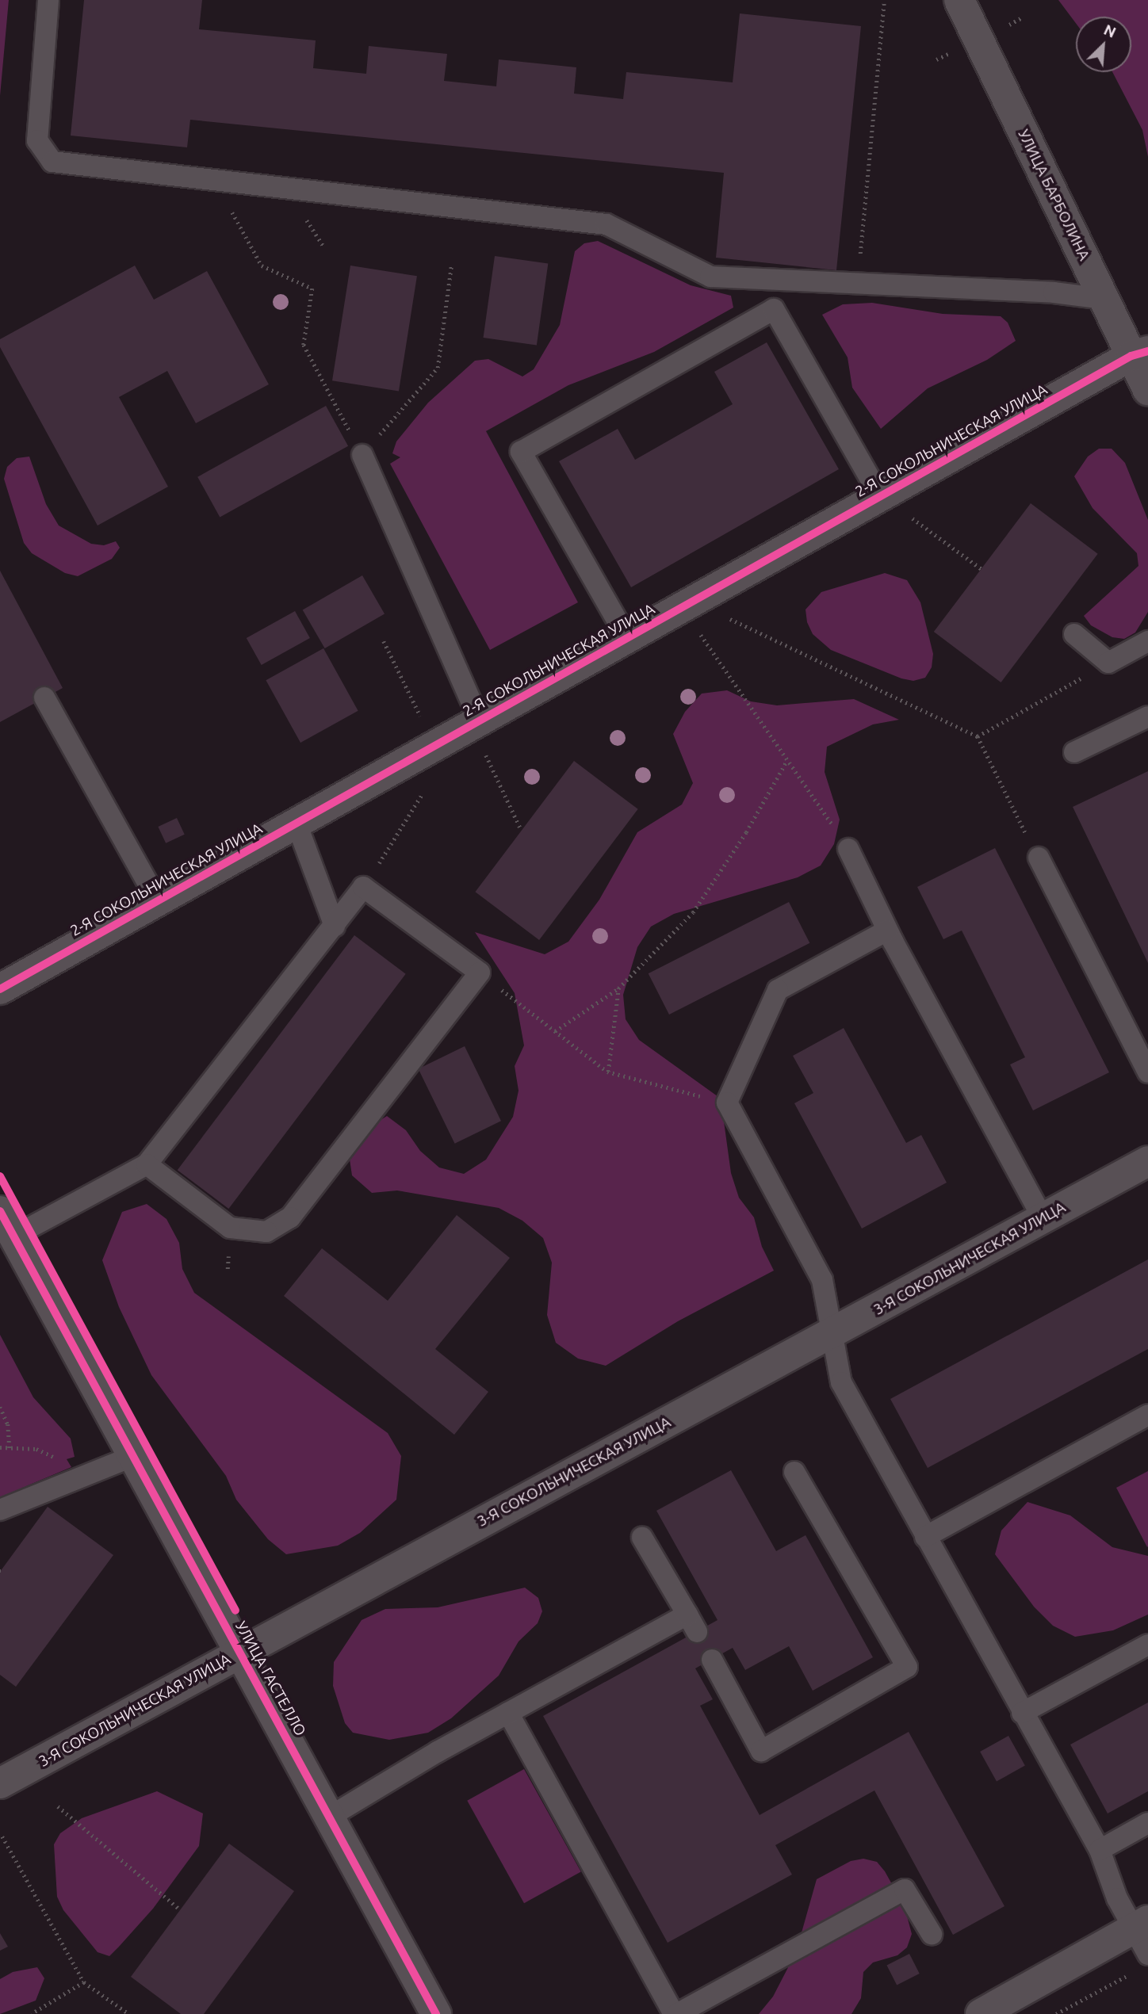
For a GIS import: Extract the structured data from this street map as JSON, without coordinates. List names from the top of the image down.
{
  "streets": {
    "street": [
      "УЛИЦА БАРБОЛИНА",
      "2-Я СОКОЛЬНИЧЕСКАЯ УЛИЦА",
      "3-Я СОКОЛЬНИЧЕСКАЯ УЛИЦА",
      "УЛИЦА ГАСТЕЛЛО"
    ]
  },
  "crossings": [
    ["УЛИЦА БАРБОЛИНА", "2-Я СОКОЛЬНИЧЕСКАЯ УЛИЦА"],
    ["3-Я СОКОЛЬНИЧЕСКАЯ УЛИЦА", "УЛИЦА ГАСТЕЛЛО"]
  ],
  "north": "top right"
}
